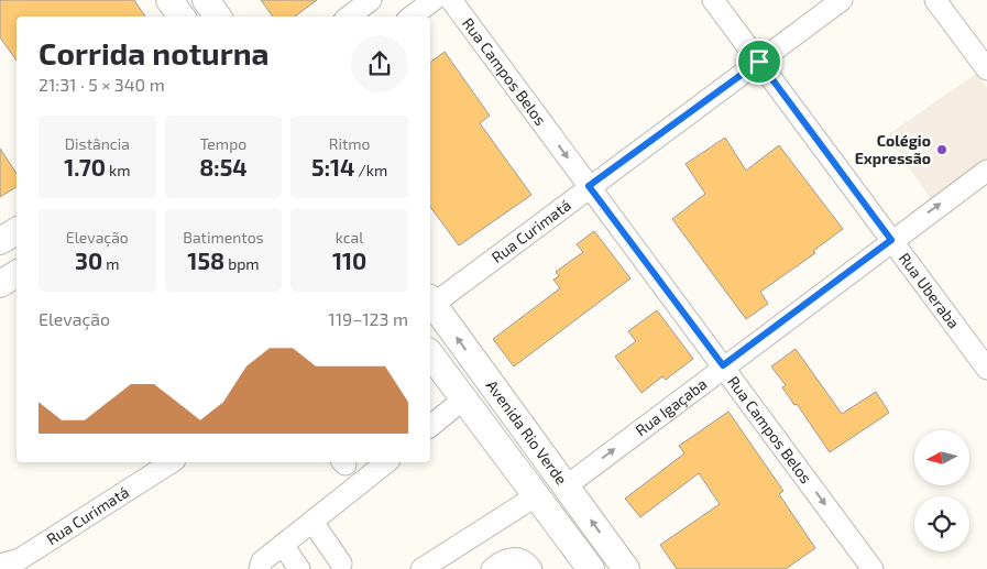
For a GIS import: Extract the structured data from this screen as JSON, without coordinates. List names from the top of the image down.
{
  "streets": {
    "main road": ["Avenida Rio Verde"],
    "street": [
      "Rua Campos Belos",
      "Rua Curimatá",
      "Rua Uberaba",
      "Rua Igaçaba"
    ]
  },
  "crossings": [
    ["Rua Campos Belos", "Rua Curimatá"],
    ["Rua Campos Belos", "Rua Igaçaba"],
    ["Rua Curimatá", "Rua Uberaba"],
    ["Rua Curimatá", "Avenida Rio Verde"],
    ["Rua Uberaba", "Rua Igaçaba"],
    ["Rua Igaçaba", "Avenida Rio Verde"]
  ],
  "one_way": ["Rua Campos Belos", "Rua Igaçaba"],
  "places": ["Colégio Expressão"],
  "north": "left",
  "page": {
    "heading": ["Corrida noturna", "21:31 · 5 × 340 m"],
    "stats": [
      ["Distância", "1.70 km"],
      ["Tempo", "8:54"],
      ["Ritmo", "5:14 /km"],
      ["Elevação", "30 m"],
      ["Batimentos", "158 bpm"],
      ["kcal", "110"]
    ],
    "chart": ["Elevação", "119–123 m"]
  }
}
